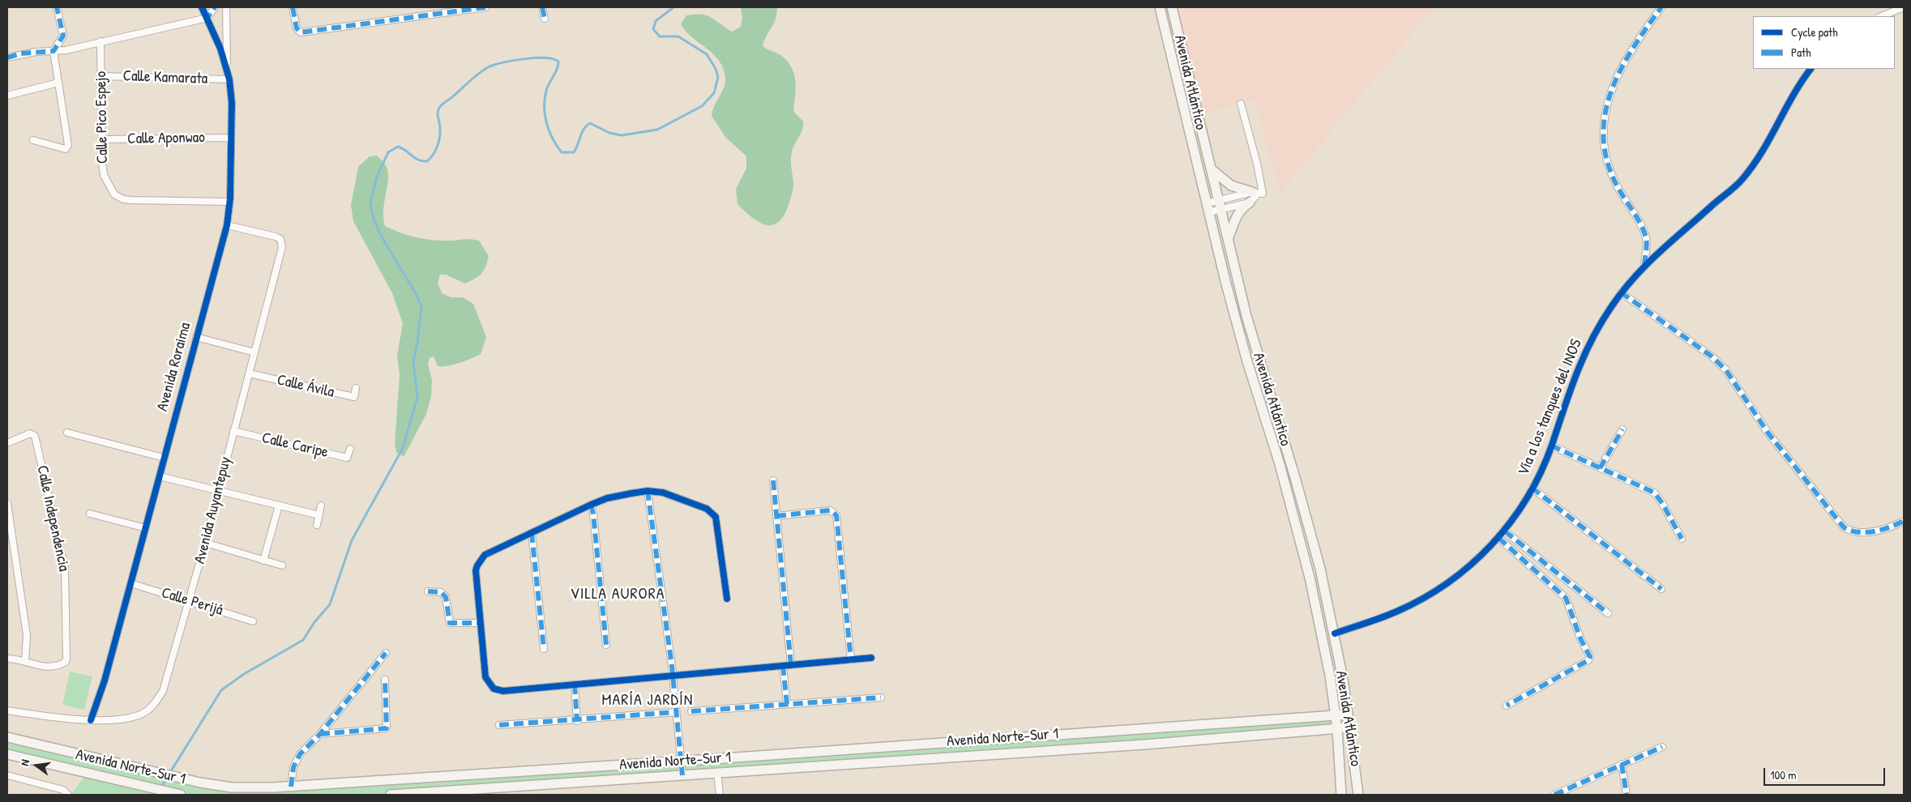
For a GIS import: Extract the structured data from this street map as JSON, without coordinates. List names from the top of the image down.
{
  "streets": {
    "main road": ["Avenida Atlántico", "Avenida Norte-Sur 1"],
    "street": [
      "Calle Kamarata",
      "Calle Pico Espejo",
      "Calle Aponwao",
      "Avenida Roraima",
      "Calle Ávila",
      "Vía a los tanques del INOS",
      "Calle Caripe",
      "Avenida Auyantepuy",
      "Calle Independencia",
      "Calle Perijá"
    ]
  },
  "crossings": [
    ["Calle Kamarata", "Calle Pico Espejo"],
    ["Calle Kamarata", "Avenida Roraima"],
    ["Avenida Atlántico", "Vía a los tanques del INOS"],
    ["Avenida Atlántico", "Avenida Norte-Sur 1"],
    ["Calle Pico Espejo", "Calle Aponwao"],
    ["Calle Pico Espejo", "Avenida Roraima"],
    ["Calle Aponwao", "Avenida Roraima"],
    ["Avenida Roraima", "Avenida Auyantepuy"],
    ["Avenida Roraima", "Calle Perijá"],
    ["Calle Ávila", "Avenida Auyantepuy"],
    ["Calle Caripe", "Avenida Auyantepuy"],
    ["Avenida Auyantepuy", "Calle Perijá"]
  ],
  "districts": ["VILLA AURORA", "MARÍA JARDÍN"],
  "legend": ["Cycle path", "Path"],
  "scale_bar": "100 m",
  "north": "left"
}
